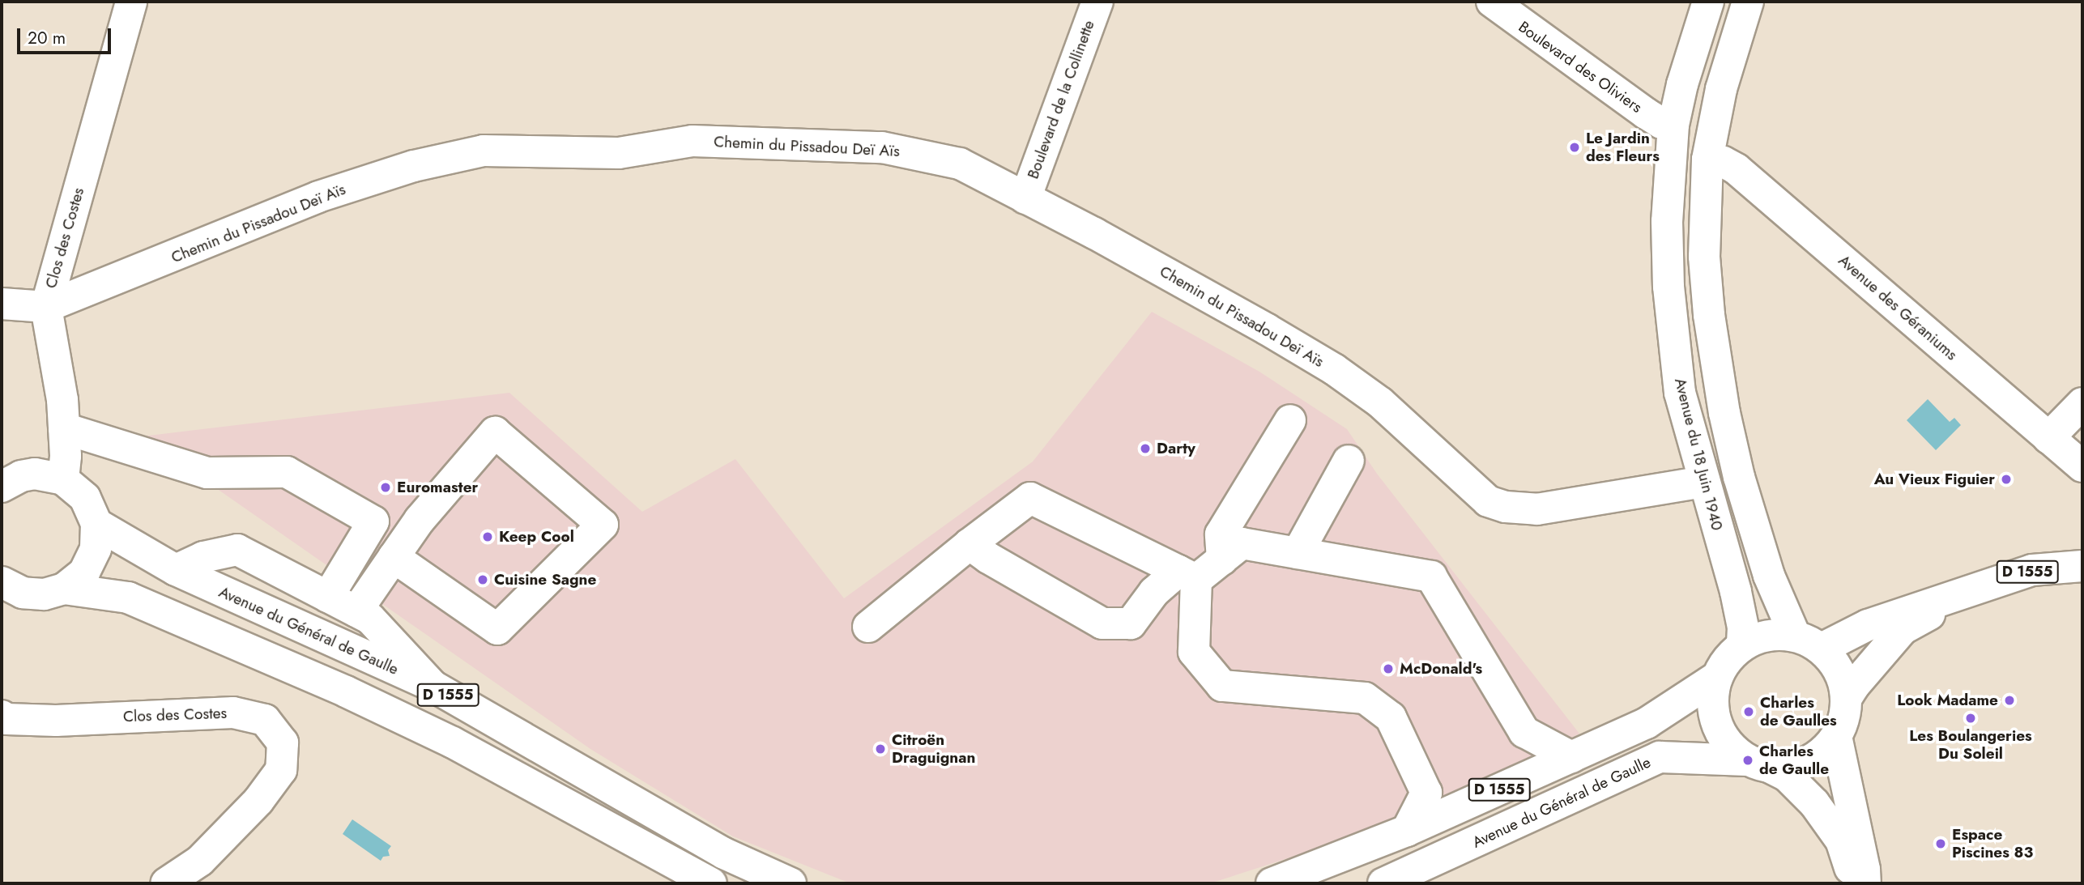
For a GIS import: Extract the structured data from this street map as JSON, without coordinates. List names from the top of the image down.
{
  "streets": {
    "street": [
      "Boulevard des Oliviers",
      "Boulevard de la Collinette",
      "Chemin du Pissadou Deï Aïs",
      "Clos des Costes",
      "Avenue des Géraniums",
      "Avenue du 18 Juin 1940",
      "D 1555",
      "Avenue du Général de Gaulle"
    ]
  },
  "crossings": [
    ["Boulevard des Oliviers", "Avenue du 18 Juin 1940"],
    ["Boulevard de la Collinette", "Chemin du Pissadou Deï Aïs"],
    ["Chemin du Pissadou Deï Aïs", "Clos des Costes"],
    ["Chemin du Pissadou Deï Aïs", "Avenue du 18 Juin 1940"],
    ["Avenue du 18 Juin 1940", "D 1555"],
    ["Avenue du 18 Juin 1940", "Avenue du Général de Gaulle"],
    ["D 1555", "Avenue du Général de Gaulle"]
  ],
  "places": [
    "Le Jardin des Fleurs",
    "Darty",
    "Au Vieux Figuier",
    "Euromaster",
    "Keep Cool",
    "Cuisine Sagne",
    "McDonald's",
    "Look Madame",
    "Charles de Gaulles",
    "Les Boulangeries Du Soleil",
    "Citroën Draguignan",
    "Charles de Gaulle",
    "Espace Piscines 83"
  ],
  "scale_bar": "20 m"
}
